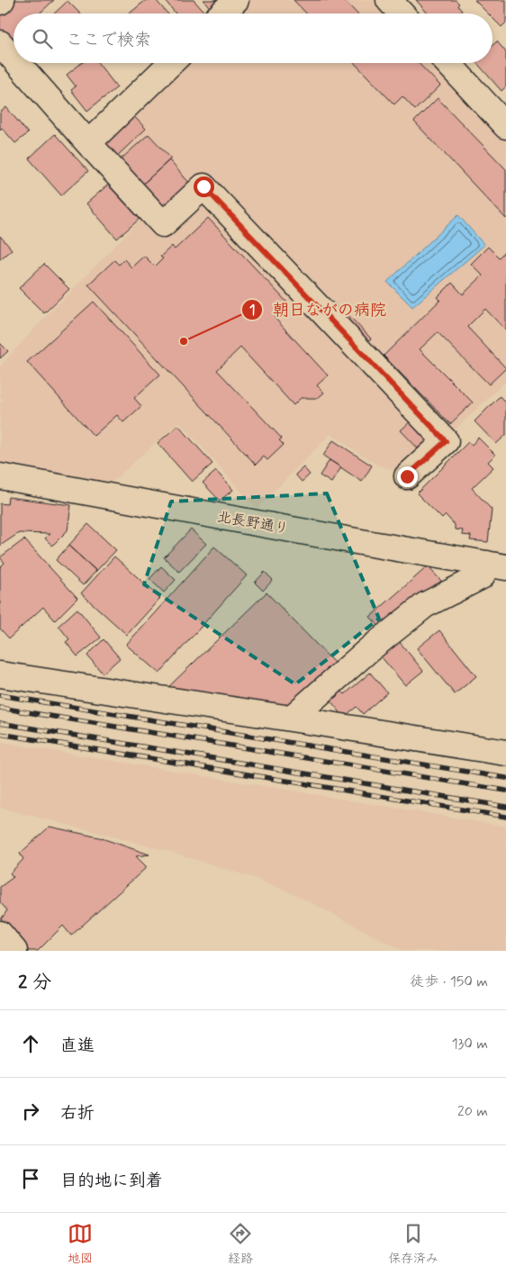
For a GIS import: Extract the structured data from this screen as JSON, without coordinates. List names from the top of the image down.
{
  "streets": {
    "street": ["北長野通り"]
  },
  "places": ["朝日ながの病院"],
  "page": {
    "search": "ここで検索",
    "heading": ["2 分", "徒歩 · 150 m"],
    "list": [
      ["直進", "130 m"],
      ["右折", "20 m"],
      "目的地に到着"
    ],
    "nav": ["地図", "経路", "保存済み"]
  }
}
